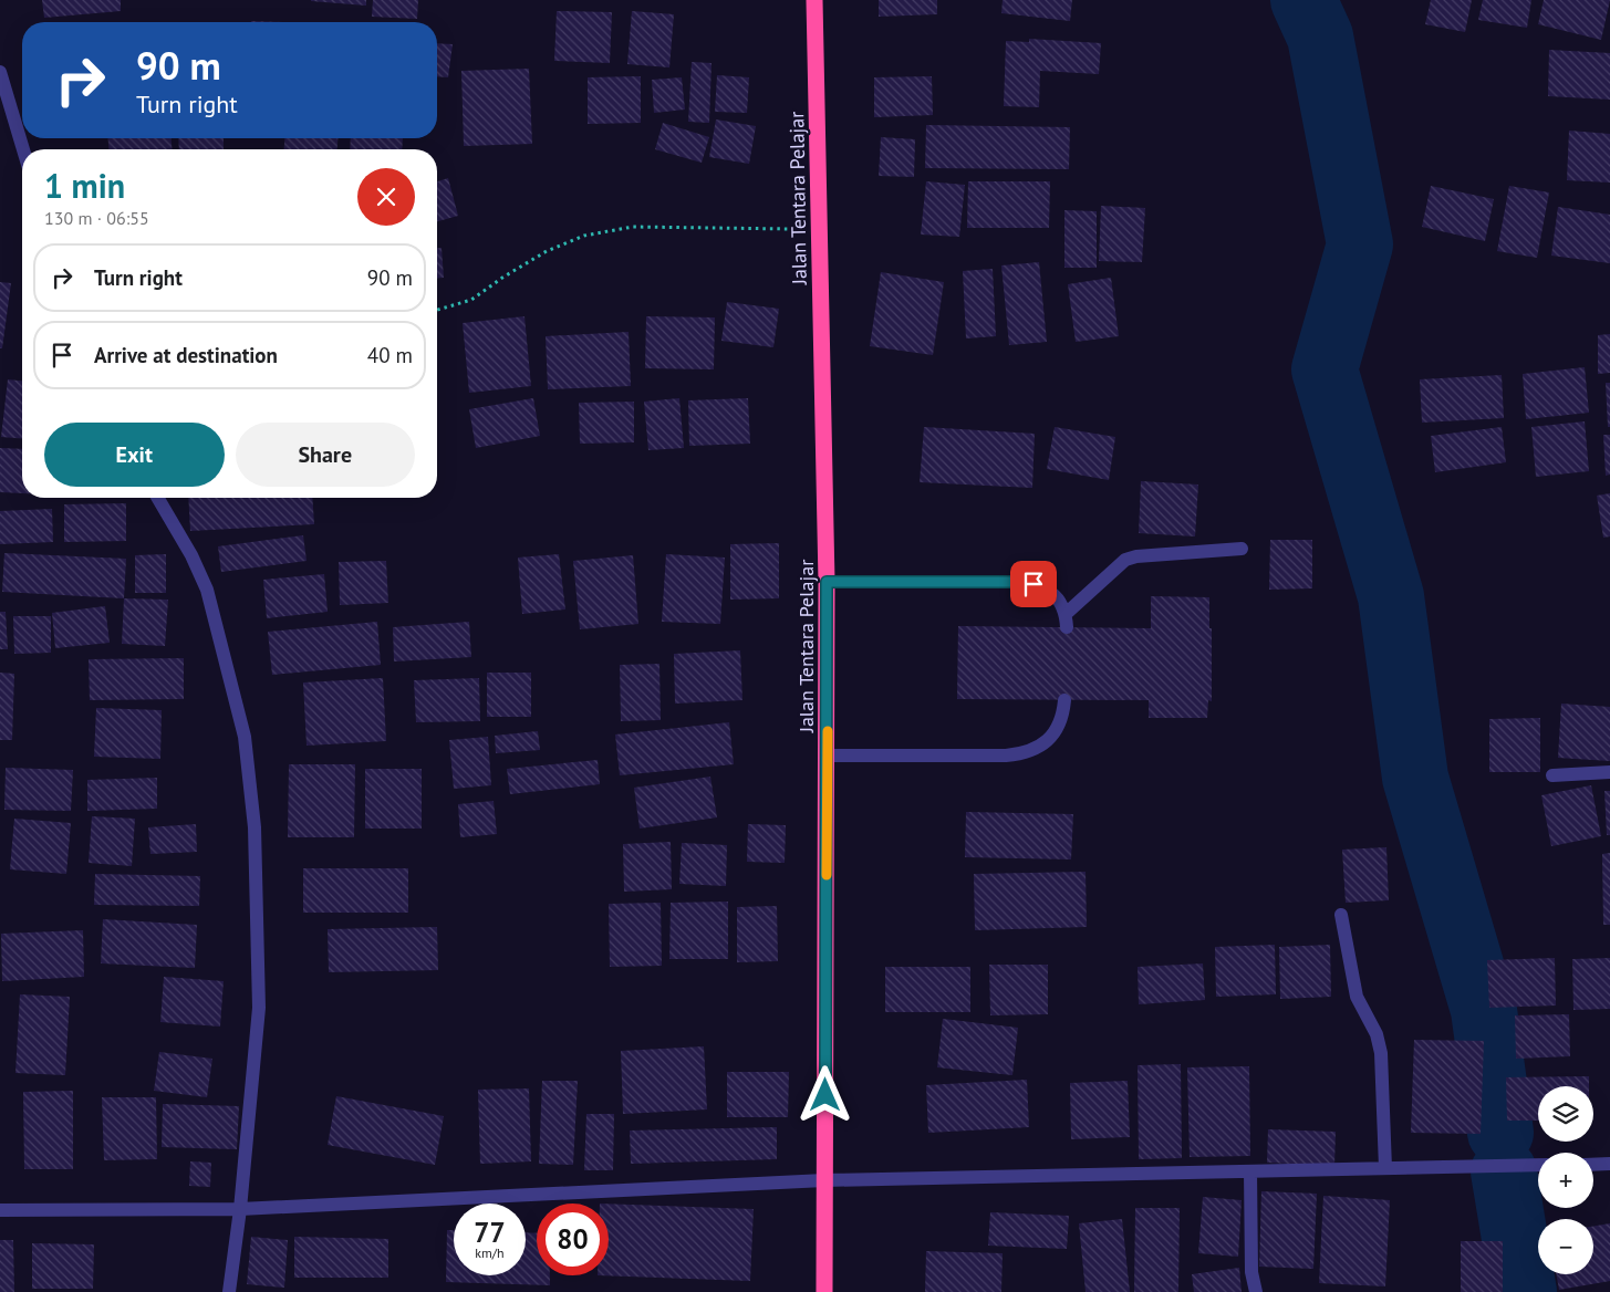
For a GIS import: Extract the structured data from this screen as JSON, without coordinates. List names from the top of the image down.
{
  "streets": {
    "highway": ["Jalan Tentara Pelajar"]
  },
  "page": {
    "turn": ["90 m", "Turn right"],
    "heading": ["1 min", "130 m · 06:55"],
    "list": [
      {
        "name": "Turn right",
        "value": "90 m"
      },
      {
        "name": "Arrive at destination",
        "value": "40 m"
      }
    ],
    "buttons": ["Exit", "Share"],
    "map_buttons": ["+", "−"],
    "speed": "77 km/h",
    "limit": "80"
  }
}
